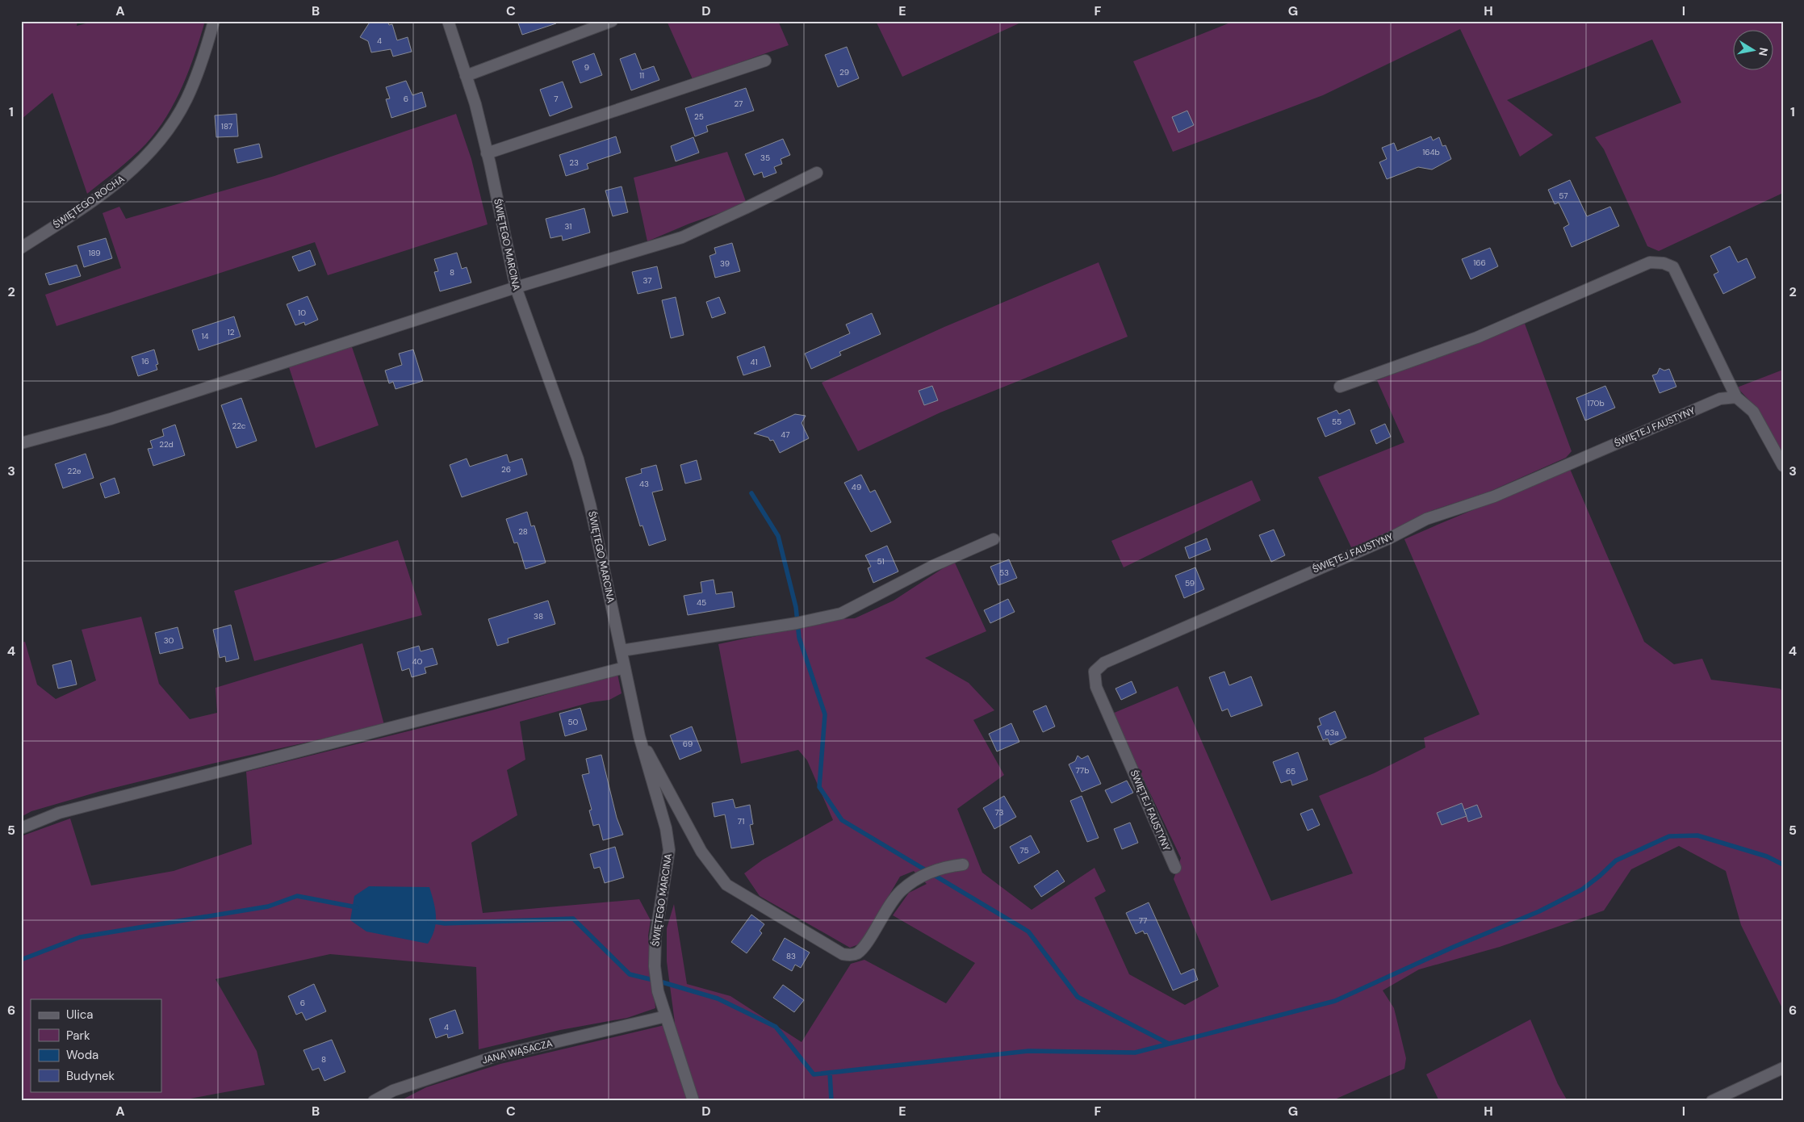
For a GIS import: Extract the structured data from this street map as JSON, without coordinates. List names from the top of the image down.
{
  "streets": {
    "street": [
      "ŚWIĘTEGO ROCHA",
      "ŚWIĘTEGO MARCINA",
      "ŚWIĘTEJ FAUSTYNY",
      "JANA WĄSACZA"
    ]
  },
  "crossings": [
    ["ŚWIĘTEGO MARCINA", "JANA WĄSACZA"]
  ],
  "house_numbers": [
    "4",
    "9",
    "29",
    "11",
    "6",
    "7",
    "27",
    "25",
    "187",
    "164b",
    "35",
    "23",
    "57",
    "31",
    "189",
    "166",
    "39",
    "8",
    "37",
    "10",
    "12",
    "14",
    "16",
    "41",
    "170b",
    "55",
    "22c",
    "47",
    "22d",
    "26",
    "22e",
    "43",
    "49",
    "28",
    "51",
    "53",
    "59",
    "45",
    "38",
    "30",
    "40",
    "50",
    "63a",
    "69",
    "77b",
    "65",
    "73",
    "71",
    "75",
    "77",
    "83",
    "6",
    "4",
    "8"
  ],
  "legend": [
    "Ulica",
    "Park",
    "Woda",
    "Budynek"
  ],
  "north": "right",
  "grid": {
    "columns": [
      "A",
      "B",
      "C",
      "D",
      "E",
      "F",
      "G",
      "H",
      "I"
    ],
    "rows": [
      "1",
      "2",
      "3",
      "4",
      "5",
      "6"
    ]
  }
}
